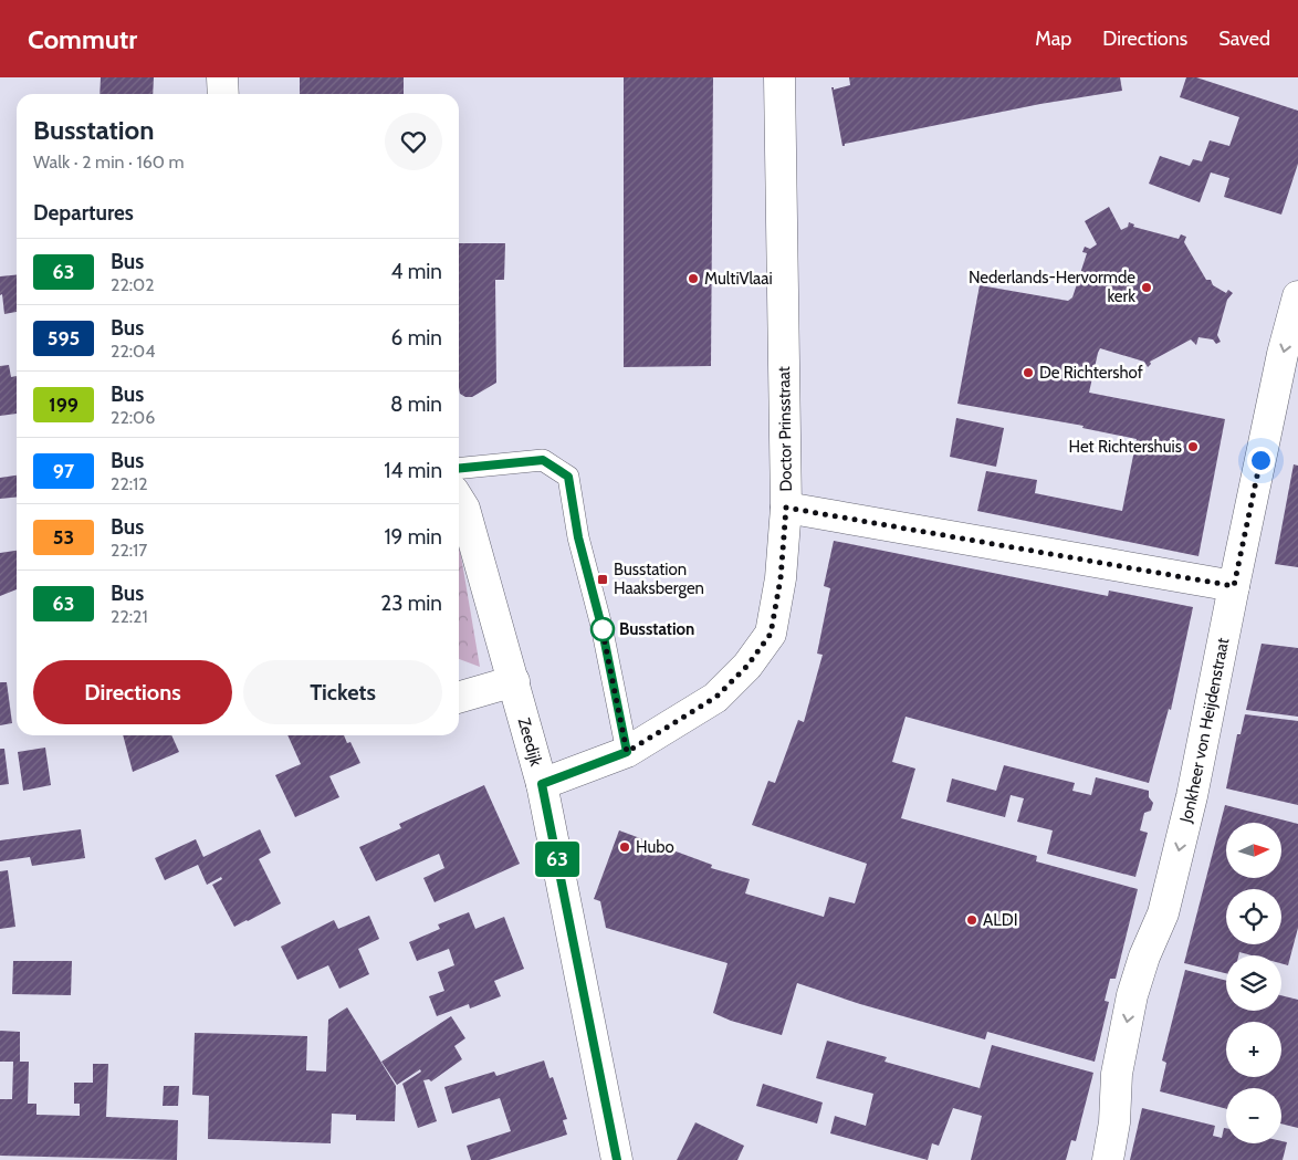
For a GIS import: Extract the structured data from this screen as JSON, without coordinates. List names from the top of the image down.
{
  "streets": {
    "street": ["Doctor Prinsstraat", "Jonkheer von Heijdenstraat", "Zeedijk"]
  },
  "crossings": [
    ["Doctor Prinsstraat", "Zeedijk"]
  ],
  "one_way": ["Jonkheer von Heijdenstraat"],
  "places": {
    "other": [
      "MultiVlaai",
      "Nederlands-Hervormde kerk",
      "De Richtershof",
      "Het Richtershuis",
      "Busstation",
      "Hubo",
      "ALDI"
    ],
    "transit": ["Busstation Haaksbergen"]
  },
  "lines": ["bus line 63"],
  "north": "right",
  "page": {
    "header": "Commutr",
    "nav": ["Map", "Directions", "Saved"],
    "on_map": "63",
    "heading": [
      ["Busstation", "Walk · 2 min · 160 m"],
      "Departures"
    ],
    "list": [
      {
        "mark": "63",
        "name": "Bus",
        "note": "22:02",
        "value": "4 min"
      },
      {
        "mark": "595",
        "name": "Bus",
        "note": "22:04",
        "value": "6 min"
      },
      {
        "mark": "199",
        "name": "Bus",
        "note": "22:06",
        "value": "8 min"
      },
      {
        "mark": "97",
        "name": "Bus",
        "note": "22:12",
        "value": "14 min"
      },
      {
        "mark": "53",
        "name": "Bus",
        "note": "22:17",
        "value": "19 min"
      },
      {
        "mark": "63",
        "name": "Bus",
        "note": "22:21",
        "value": "23 min"
      }
    ],
    "buttons": ["Directions", "Tickets"],
    "map_buttons": ["+", "−"]
  }
}
